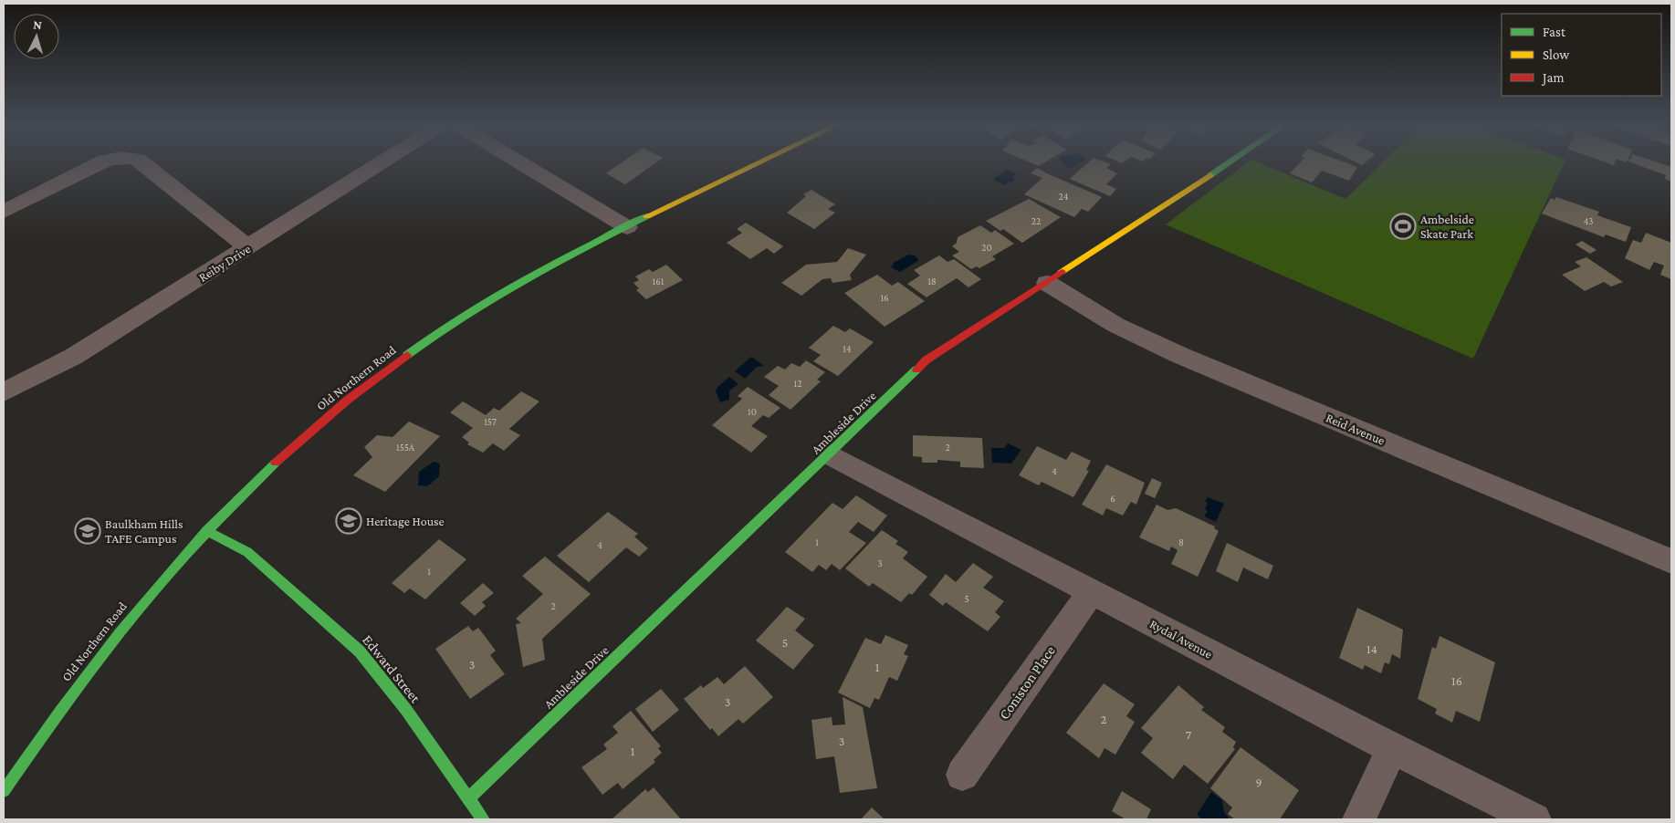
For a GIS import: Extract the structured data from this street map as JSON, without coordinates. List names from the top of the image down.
{
  "streets": {
    "street": [
      "Reiby Drive",
      "Old Northern Road",
      "Ambleside Drive",
      "Reid Avenue",
      "Rydal Avenue",
      "Edward Street",
      "Coniston Place"
    ]
  },
  "crossings": [
    ["Old Northern Road", "Edward Street"],
    ["Ambleside Drive", "Reid Avenue"],
    ["Ambleside Drive", "Rydal Avenue"],
    ["Ambleside Drive", "Edward Street"],
    ["Rydal Avenue", "Coniston Place"]
  ],
  "places": {
    "sports": ["Ambelside Skate Park"],
    "school or university": ["Heritage House", "Baulkham Hills TAFE Campus"]
  },
  "house_numbers": [
    "24",
    "22",
    "43",
    "20",
    "161",
    "18",
    "16",
    "14",
    "12",
    "10",
    "157",
    "155A",
    "2",
    "4",
    "6",
    "1",
    "8",
    "4",
    "3",
    "1",
    "5",
    "2",
    "5",
    "14",
    "3",
    "1",
    "16",
    "3",
    "2",
    "7",
    "3",
    "1",
    "9"
  ],
  "legend": ["Fast", "Slow", "Jam"],
  "north": "top"
}
